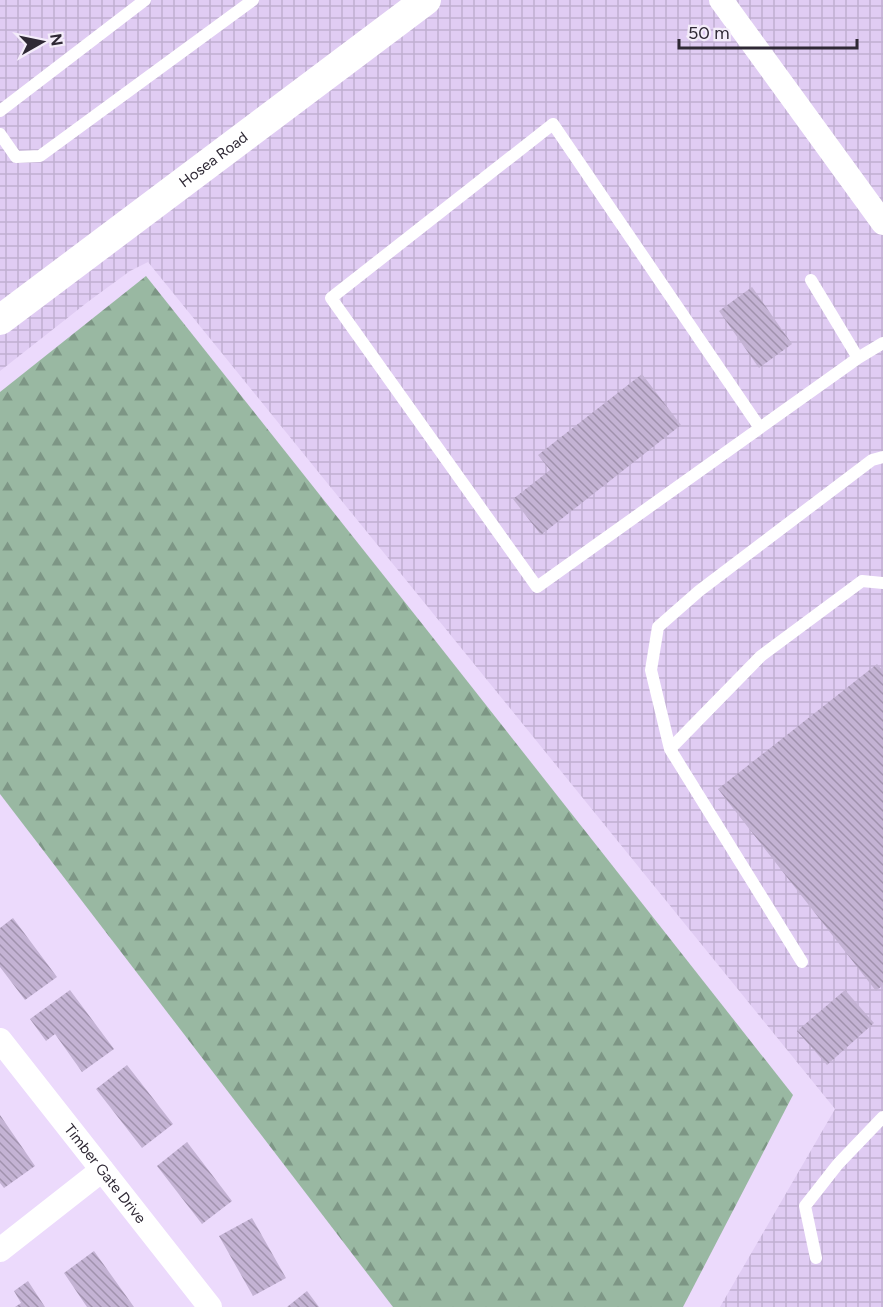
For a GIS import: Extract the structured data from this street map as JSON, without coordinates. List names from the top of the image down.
{
  "streets": {
    "street": ["Hosea Road", "Timber Gate Drive"]
  },
  "scale_bar": "50 m",
  "north": "right"
}
